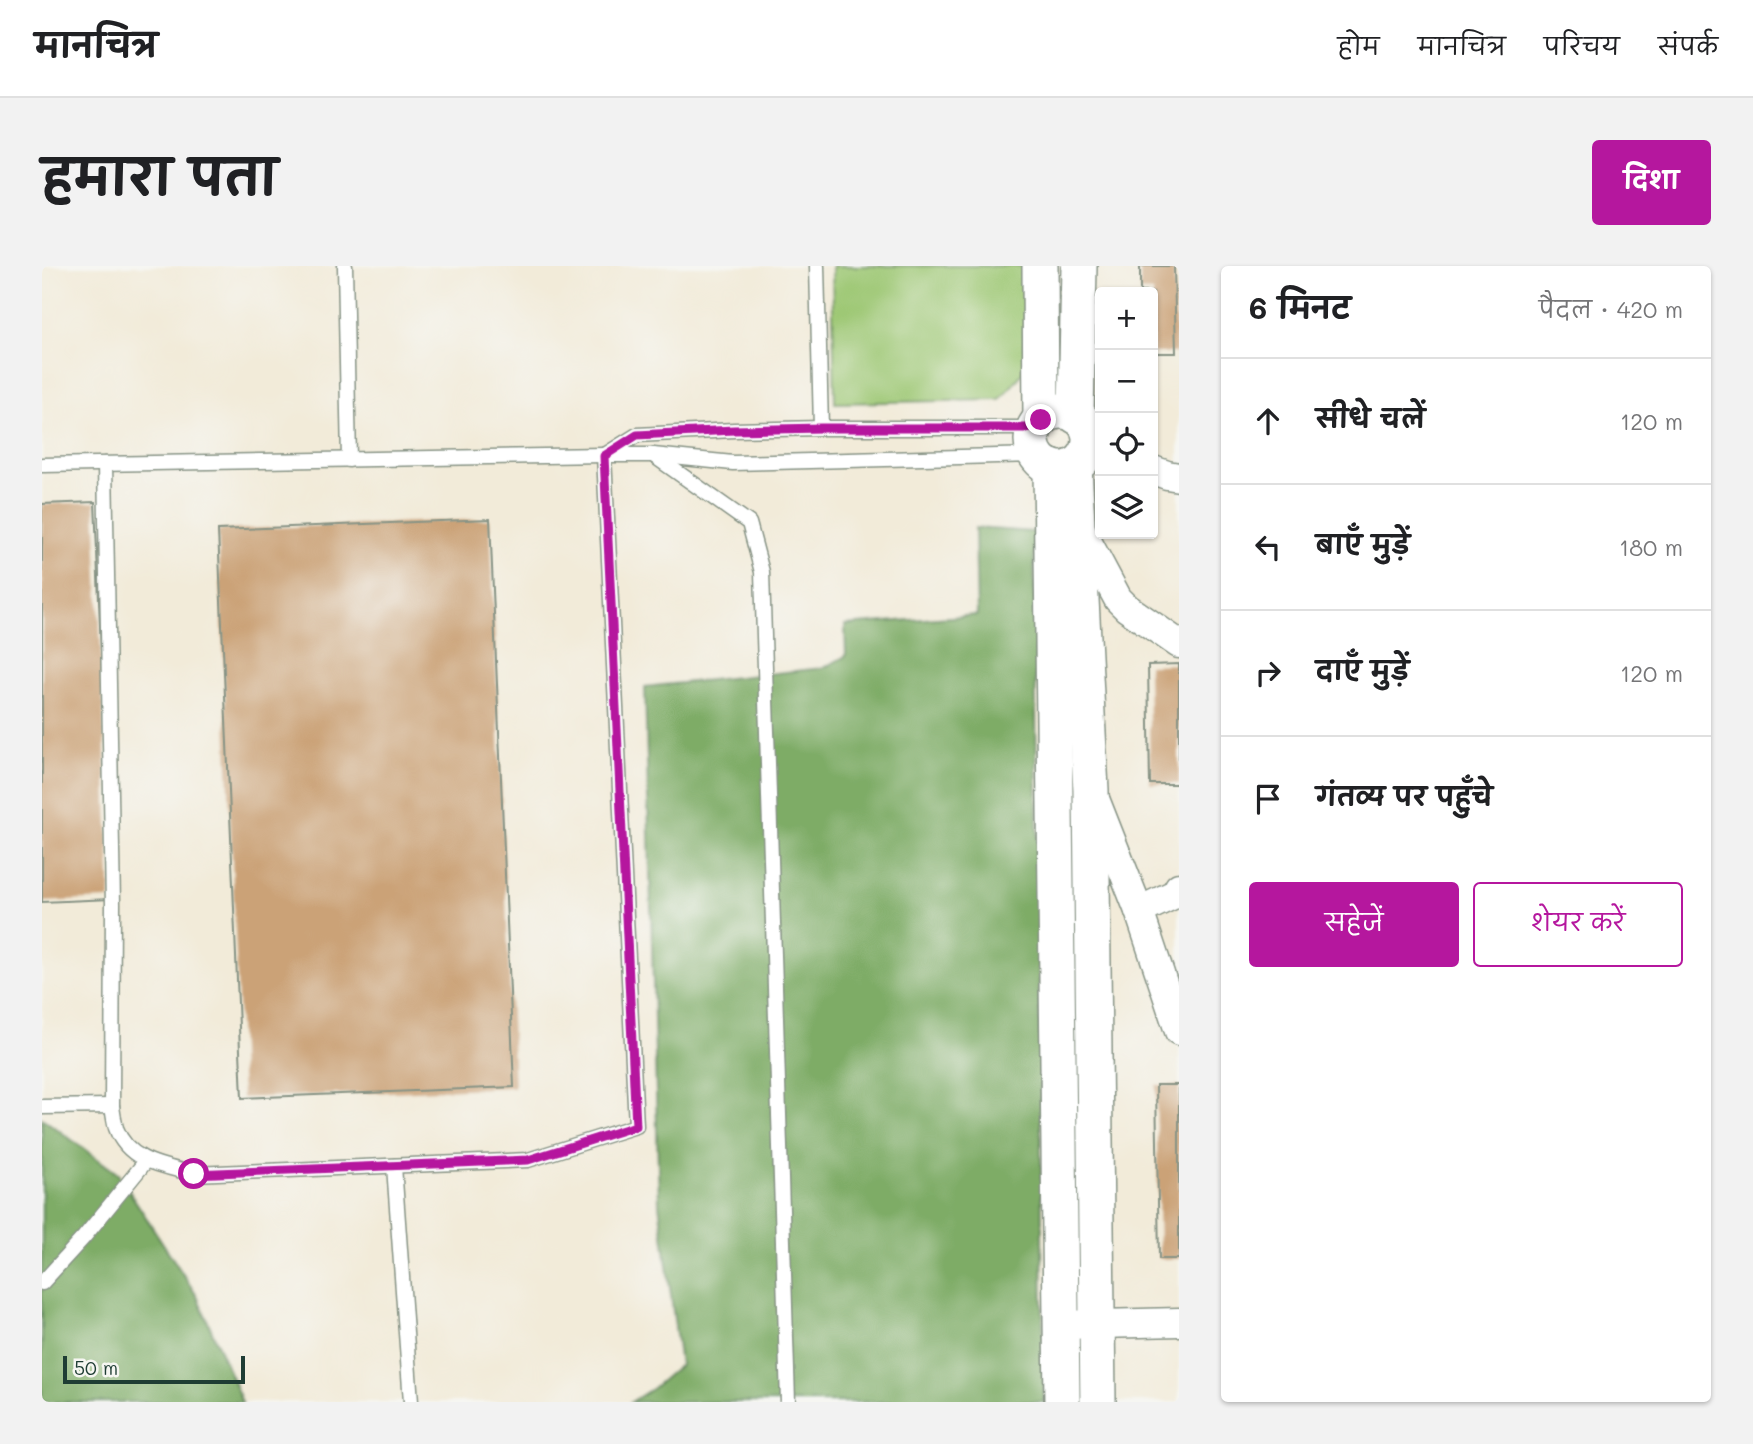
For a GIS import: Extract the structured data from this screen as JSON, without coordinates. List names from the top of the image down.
{
  "scale_bar": "50 m",
  "page": {
    "header": "मानचित्र",
    "nav": [
      "होम",
      "मानचित्र",
      "परिचय",
      "संपर्क"
    ],
    "title": "हमारा पता",
    "buttons": [
      "दिशा",
      ["सहेजें", "शेयर करें"]
    ],
    "heading": ["6 मिनट", "पैदल · 420 m"],
    "map_buttons": ["+", "−"],
    "list": [
      ["सीधे चलें", "120 m"],
      ["बाएँ मुड़ें", "180 m"],
      ["दाएँ मुड़ें", "120 m"],
      "गंतव्य पर पहुँचे"
    ],
    "scale": "50 m"
  }
}
